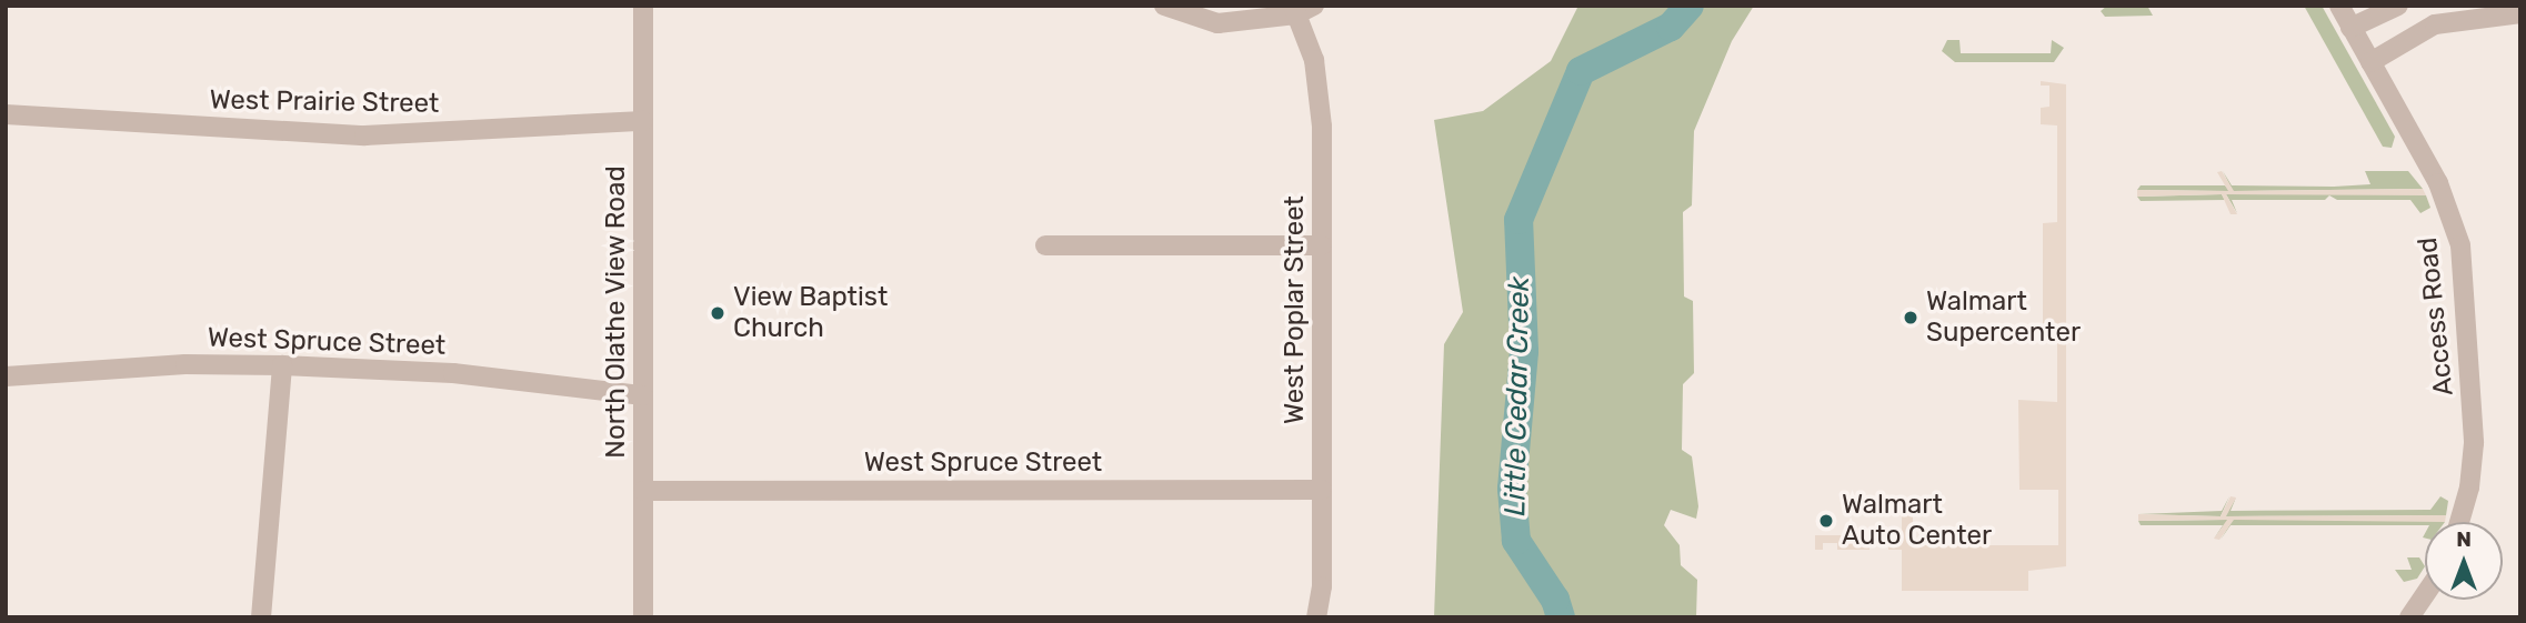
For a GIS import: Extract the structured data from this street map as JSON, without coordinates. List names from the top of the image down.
{
  "streets": {
    "street": [
      "West Prairie Street",
      "West Poplar Street",
      "North Olathe View Road",
      "Access Road",
      "West Spruce Street"
    ]
  },
  "crossings": [
    ["West Prairie Street", "North Olathe View Road"],
    ["West Poplar Street", "West Spruce Street"],
    ["North Olathe View Road", "West Spruce Street"]
  ],
  "water": ["Little Cedar Creek"],
  "places": ["View Baptist Church", "Walmart Supercenter", "Walmart Auto Center"],
  "north": "top"
}
